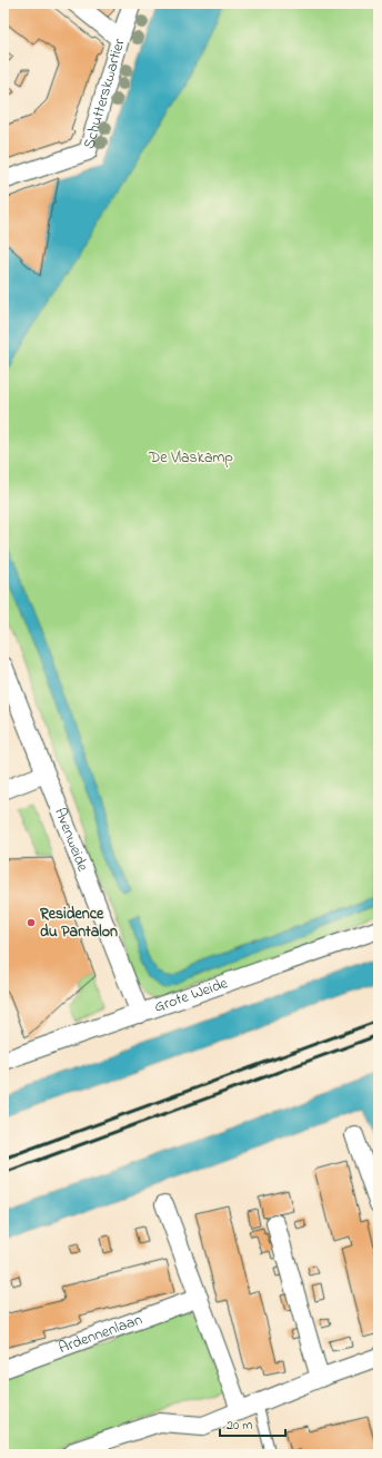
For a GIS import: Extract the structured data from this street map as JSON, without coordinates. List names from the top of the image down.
{
  "streets": {
    "street": [
      "Schutterskwartier",
      "Avenweide",
      "Grote Weide",
      "Ardennenlaan"
    ]
  },
  "crossings": [
    ["Avenweide", "Grote Weide"]
  ],
  "parks": ["De Vlaskamp"],
  "places": ["Residence du Pantalon"],
  "scale_bar": "20 m"
}
